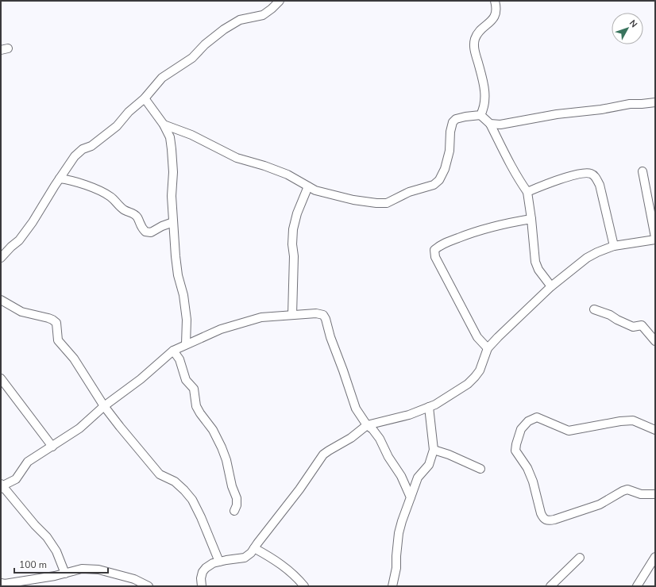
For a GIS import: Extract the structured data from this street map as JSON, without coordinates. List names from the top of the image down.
{
  "scale_bar": "100 m",
  "north": "top right"
}
